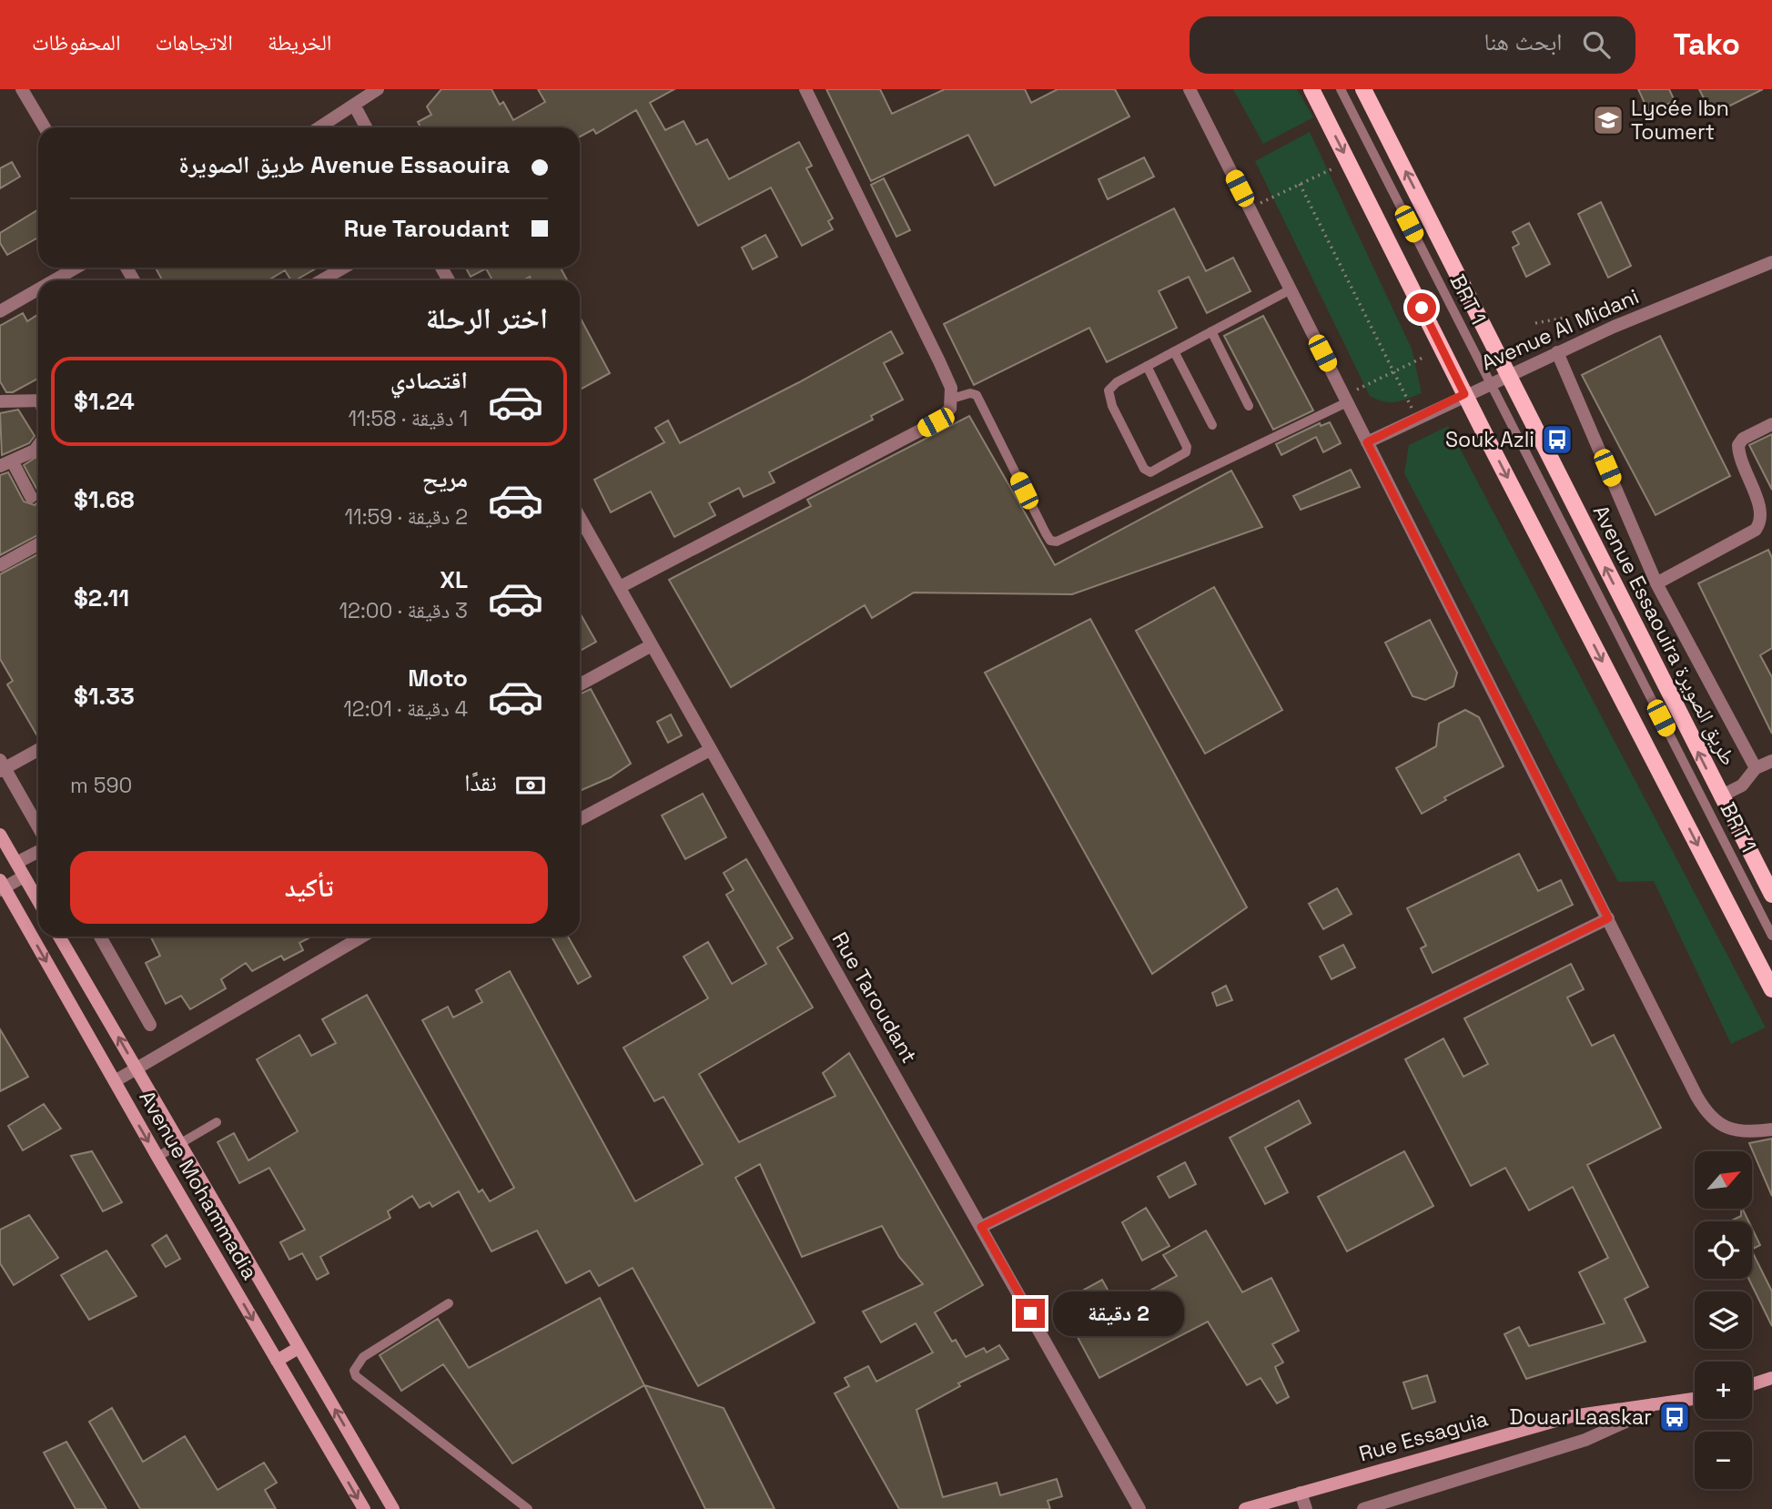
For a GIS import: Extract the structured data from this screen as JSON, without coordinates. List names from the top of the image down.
{
  "streets": {
    "main road": ["Avenue Essaouira طريق الصويرة"],
    "street": [
      "Avenue Al Midani",
      "Rue Taroudant",
      "Avenue Mohammadia",
      "Rue Essaguia"
    ],
    "lane": ["BRT 1"]
  },
  "crossings": [
    ["BRT 1", "Avenue Al Midani"],
    ["Avenue Al Midani", "Avenue Essaouira طريق الصويرة"]
  ],
  "places": {
    "school or university": ["Lycée Ibn Toumert"],
    "bus stop": ["Souk Azli", "Douar Laaskar"]
  },
  "north": "top right",
  "page": {
    "header": "Tako",
    "search": "ابحث هنا",
    "nav": ["الخريطة", "الاتجاهات", "المحفوظات"],
    "banner": ["Avenue Essaouira طريق الصويرة", "Rue Taroudant"],
    "heading": "اختر الرحلة",
    "list": [
      {
        "name": "اقتصادي",
        "note": "1 دقيقة · 11:58",
        "value": "$1.24"
      },
      {
        "name": "مريح",
        "note": "2 دقيقة · 11:59",
        "value": "$1.68"
      },
      {
        "name": "XL",
        "note": "3 دقيقة · 12:00",
        "value": "$2.11"
      },
      {
        "name": "Moto",
        "note": "4 دقيقة · 12:01",
        "value": "$1.33"
      }
    ],
    "pay": ["نقدًا", "590 m"],
    "buttons": "تأكيد",
    "map_buttons": ["+", "−"],
    "bubble": "2 دقيقة"
  }
}
